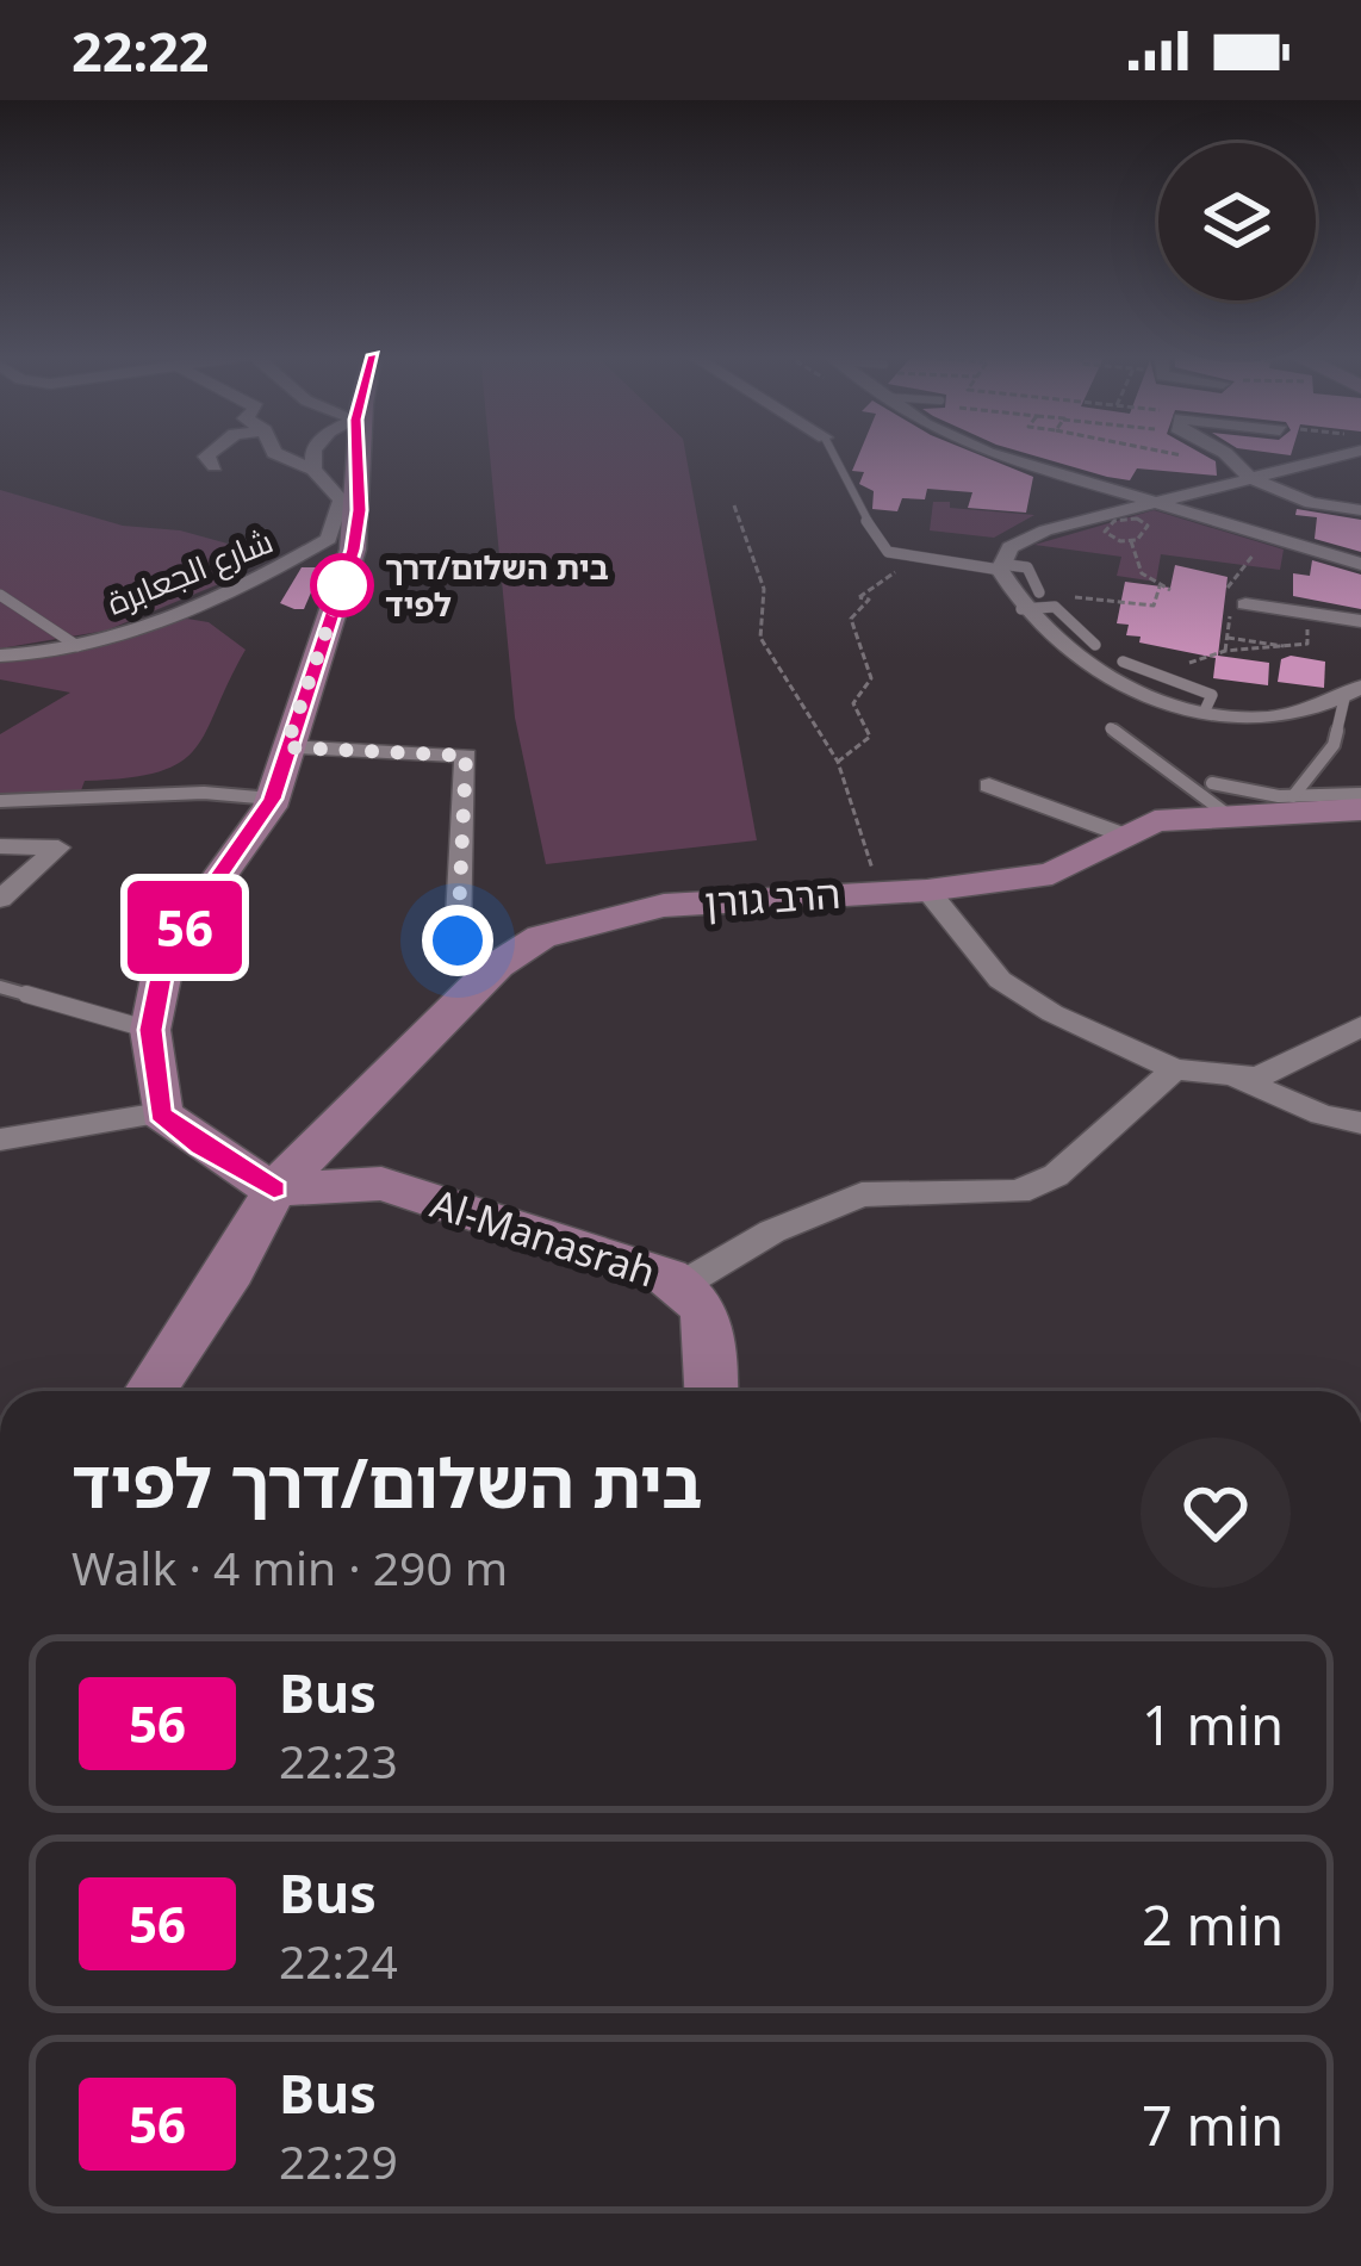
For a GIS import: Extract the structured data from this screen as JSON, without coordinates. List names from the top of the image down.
{
  "streets": {
    "street": ["شارع الجعابرة", "הרב גורן", "Al-Manasrah"]
  },
  "crossings": [
    ["הרב גורן", "Al-Manasrah"]
  ],
  "places": ["בית השלום/דרך לפיד"],
  "lines": ["bus line 56"],
  "page": {
    "status": "22:22",
    "on_map": "56",
    "heading": ["בית השלום/דרך לפיד", "Walk · 4 min · 290 m"],
    "list": [
      {
        "mark": "56",
        "name": "Bus",
        "note": "22:23",
        "value": "1 min"
      },
      {
        "mark": "56",
        "name": "Bus",
        "note": "22:24",
        "value": "2 min"
      },
      {
        "mark": "56",
        "name": "Bus",
        "note": "22:29",
        "value": "7 min"
      }
    ]
  }
}
